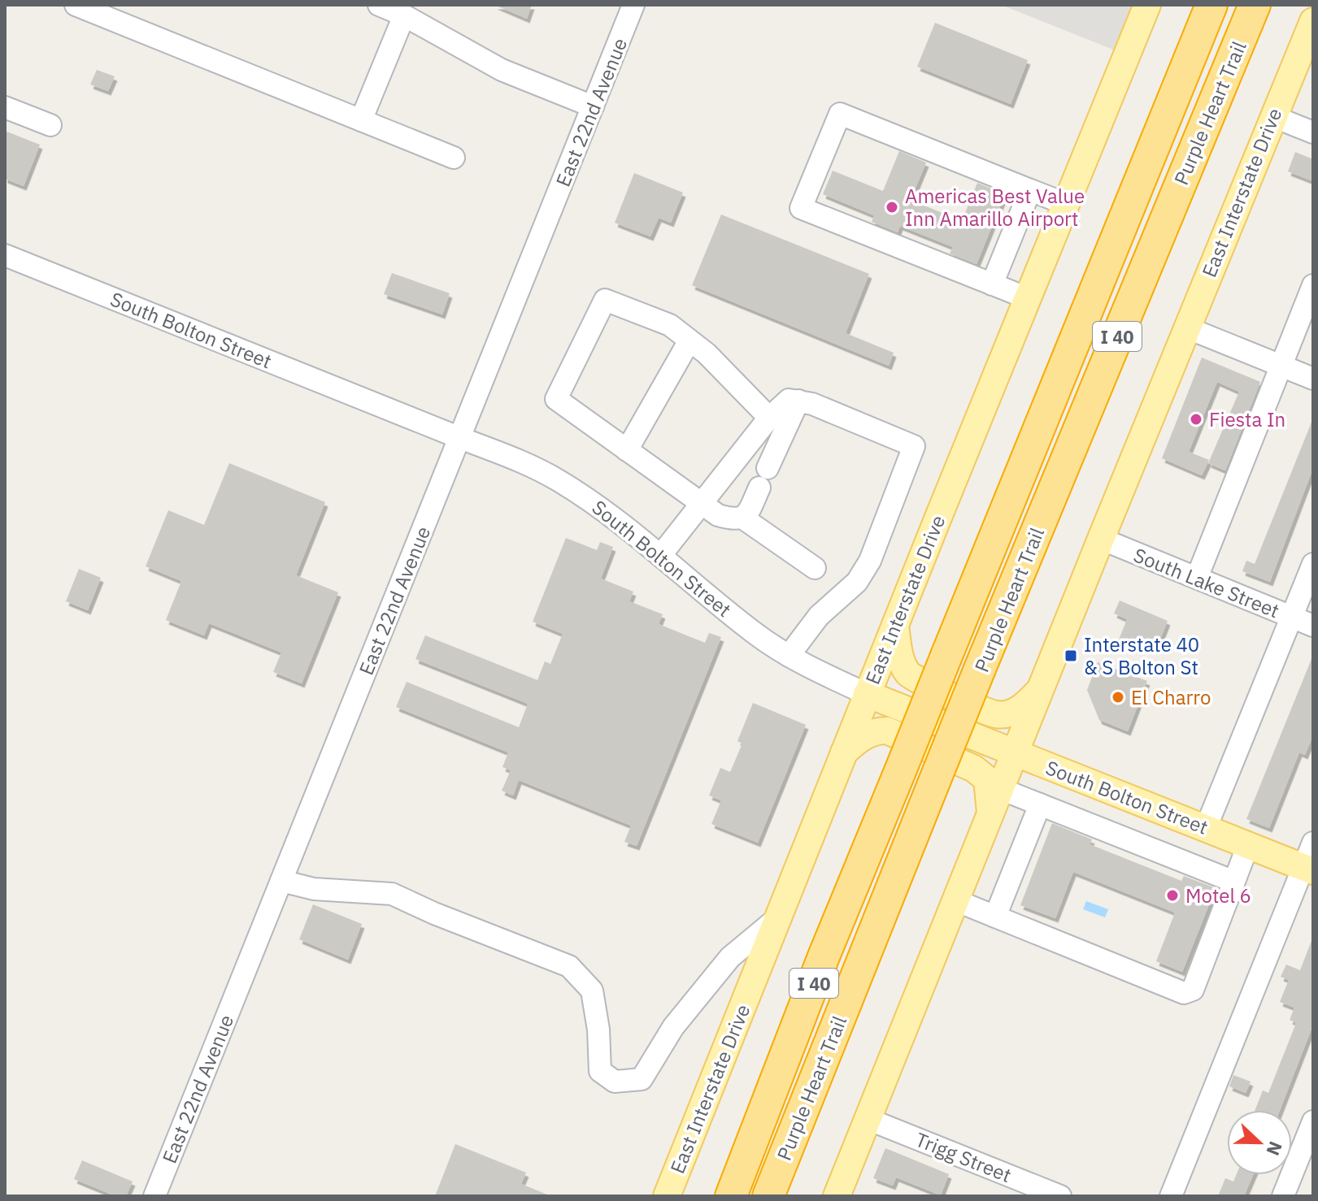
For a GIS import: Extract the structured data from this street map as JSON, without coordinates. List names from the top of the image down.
{
  "streets": {
    "highway": ["Purple Heart Trail", "I 40"],
    "main road": ["East Interstate Drive", "South Bolton Street"],
    "street": ["East 22nd Avenue", "South Lake Street", "Trigg Street"]
  },
  "crossings": [
    ["East 22nd Avenue", "South Bolton Street"],
    ["East Interstate Drive", "South Bolton Street"],
    ["East Interstate Drive", "South Lake Street"],
    ["East Interstate Drive", "Trigg Street"]
  ],
  "places": {
    "other": [
      "Americas Best Value Inn Amarillo Airport",
      "Fiesta In",
      "El Charro",
      "Motel 6"
    ],
    "transit": ["Interstate 40 & S Bolton St"]
  },
  "north": "right"
}
